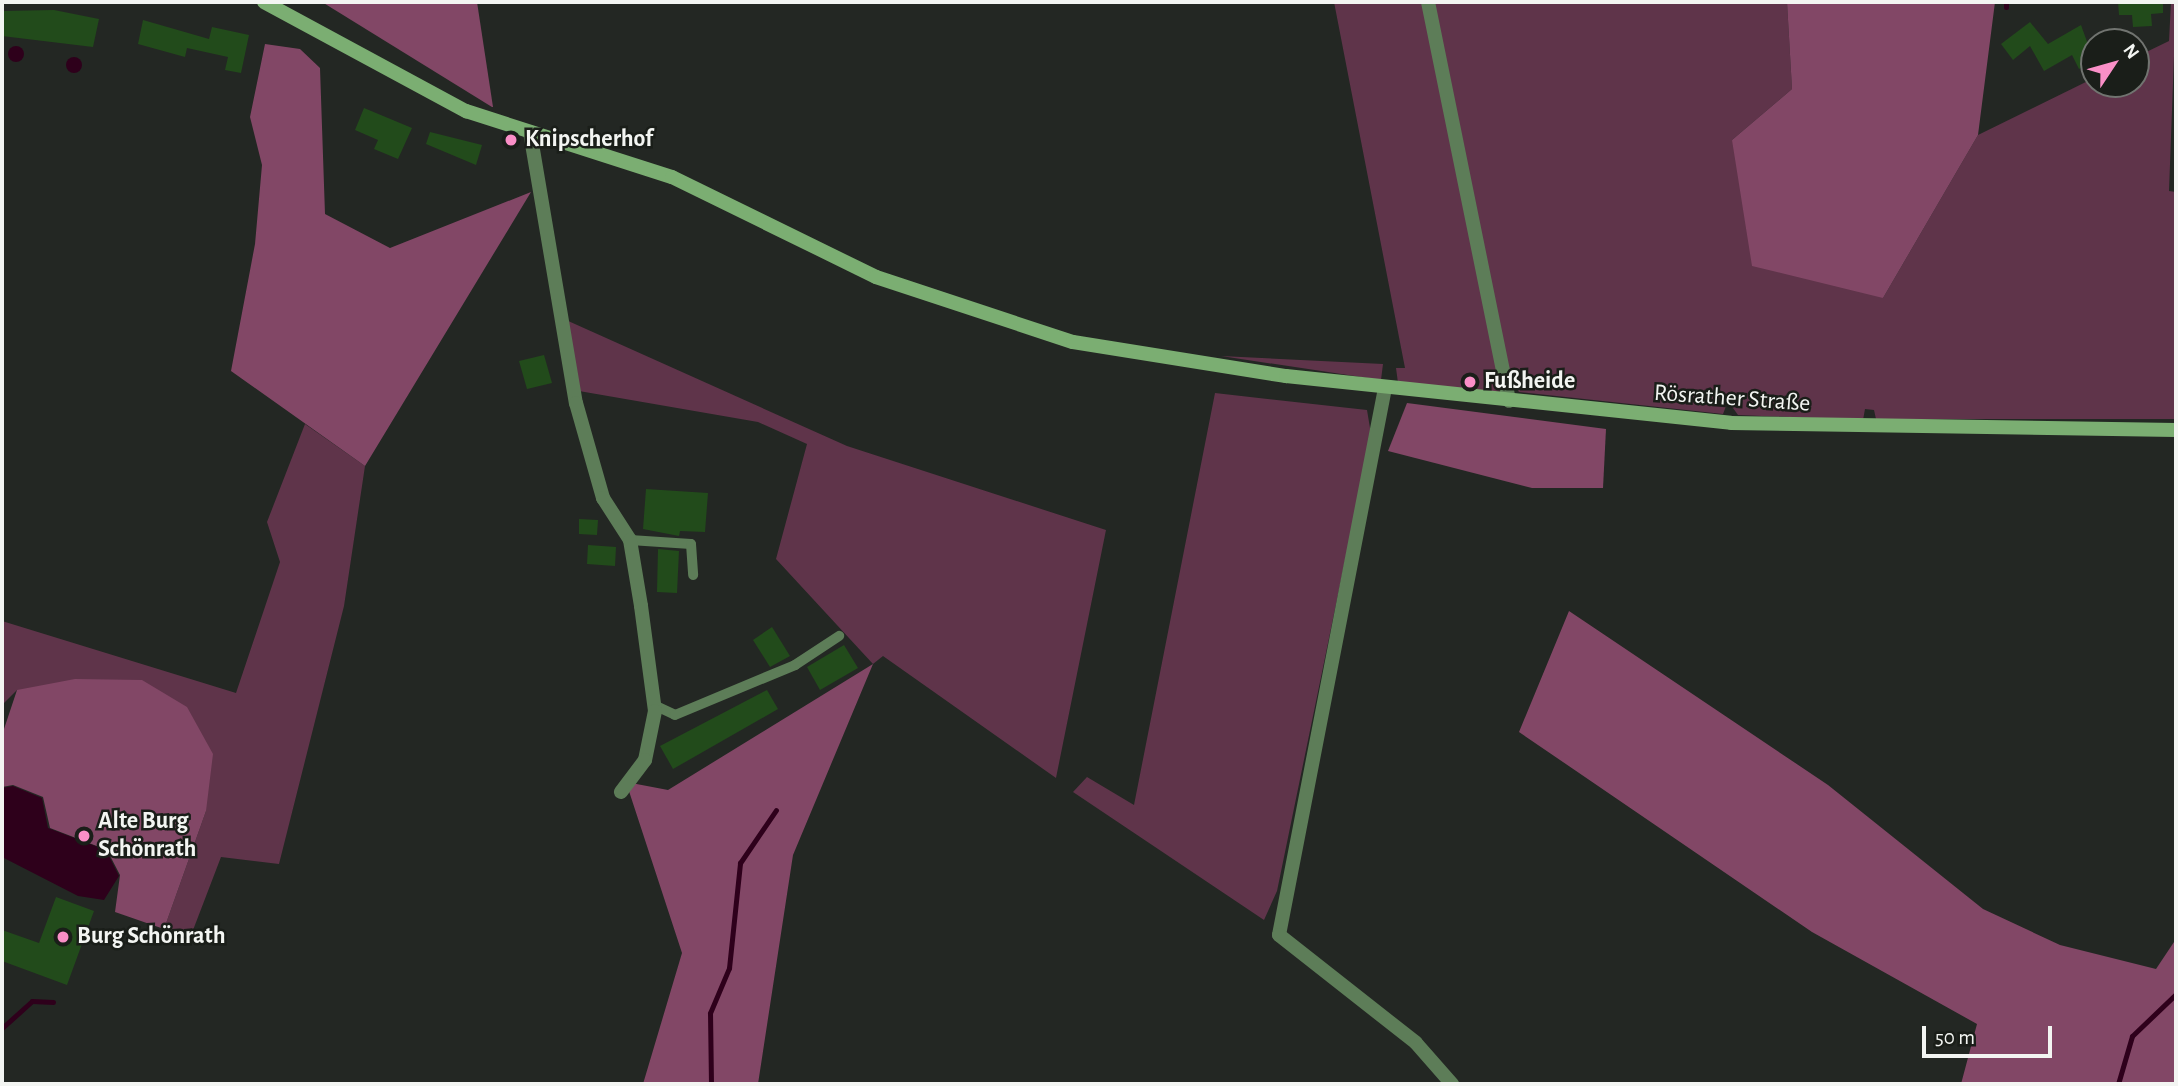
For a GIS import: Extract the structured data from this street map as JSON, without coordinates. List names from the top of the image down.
{
  "streets": {
    "street": ["Rösrather Straße"]
  },
  "places": [
    "Knipscherhof",
    "Fußheide",
    "Alte Burg Schönrath",
    "Burg Schönrath"
  ],
  "scale_bar": "50 m",
  "north": "top right"
}
